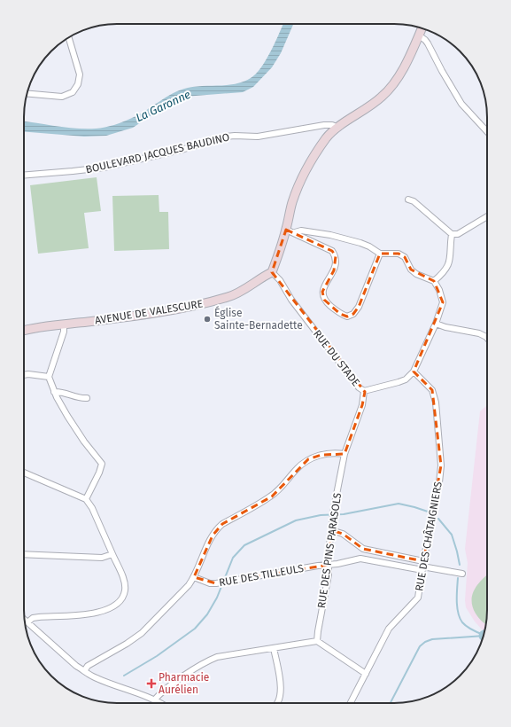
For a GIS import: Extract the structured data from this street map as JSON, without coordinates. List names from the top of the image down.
{
  "streets": {
    "main road": ["AVENUE DE VALESCURE"],
    "street": [
      "BOULEVARD JACQUES BAUDINO",
      "RUE DU STADE",
      "RUE DES CHÂTAIGNIERS",
      "RUE DES PINS PARASOLS",
      "RUE DES TILLEULS"
    ]
  },
  "crossings": [
    ["AVENUE DE VALESCURE", "RUE DU STADE"],
    ["RUE DU STADE", "RUE DES CHÂTAIGNIERS"],
    ["RUE DU STADE", "RUE DES PINS PARASOLS"],
    ["RUE DES PINS PARASOLS", "RUE DES TILLEULS"]
  ],
  "water": ["La Garonne"],
  "places": {
    "other": ["Église Sainte-Bernadette"],
    "health": ["Pharmacie Aurélien"]
  }
}
